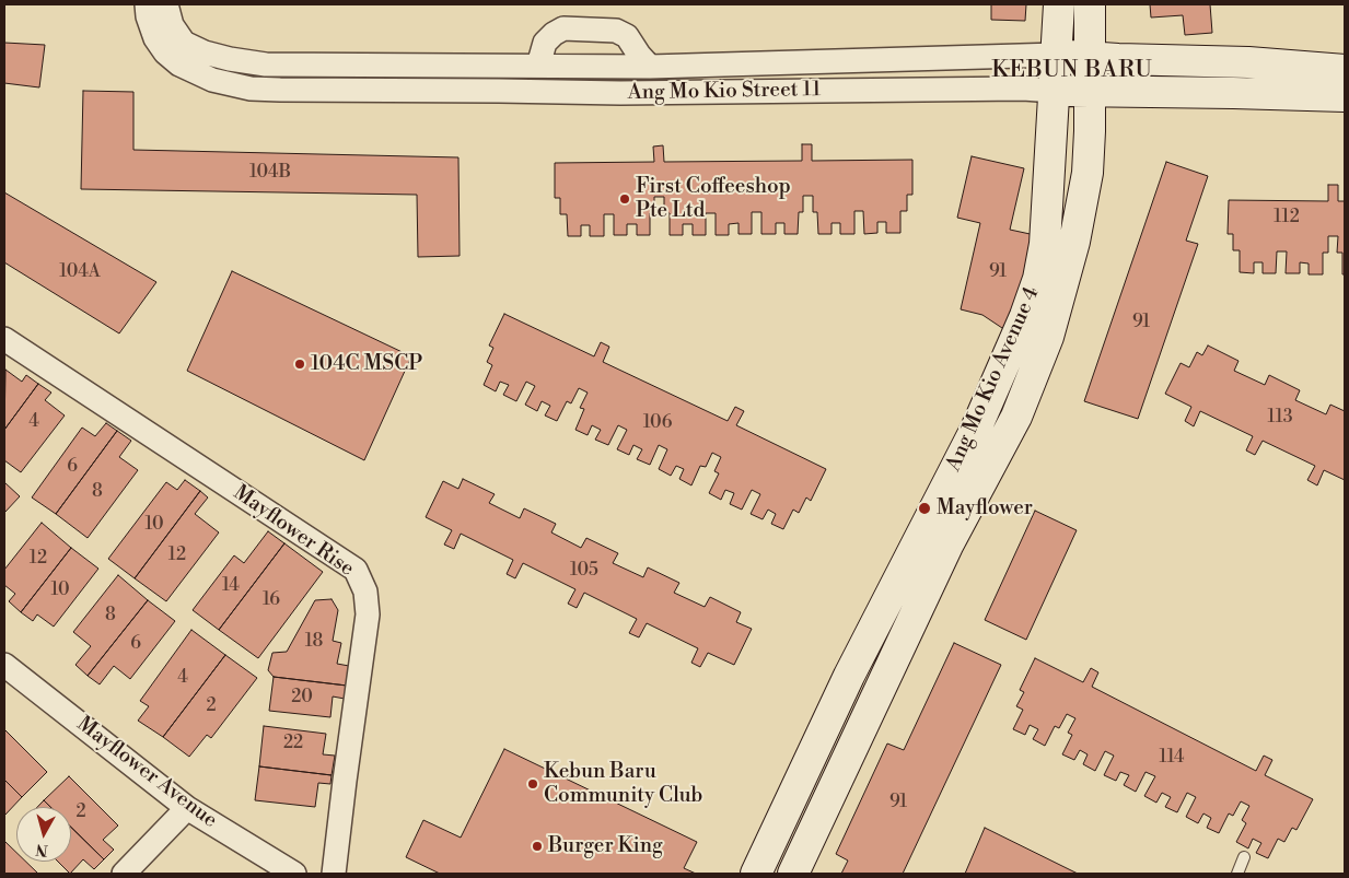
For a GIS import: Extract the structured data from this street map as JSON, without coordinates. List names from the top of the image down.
{
  "streets": {
    "main road": ["Ang Mo Kio Street 11", "Ang Mo Kio Avenue 4"],
    "street": ["Mayflower Rise", "Mayflower Avenue"]
  },
  "crossings": [
    ["Ang Mo Kio Street 11", "Ang Mo Kio Avenue 4"]
  ],
  "districts": ["KEBUN BARU"],
  "places": [
    "First Coffeeshop Pte Ltd",
    "104C MSCP",
    "Mayflower",
    "Kebun Baru Community Club",
    "Burger King"
  ],
  "house_numbers": [
    "104B",
    "112",
    "104A",
    "91",
    "91",
    "113",
    "4",
    "106",
    "6",
    "8",
    "10",
    "12",
    "12",
    "105",
    "14",
    "10",
    "16",
    "8",
    "18",
    "6",
    "4",
    "20",
    "2",
    "22",
    "114",
    "91",
    "2"
  ],
  "north": "bottom"
}
